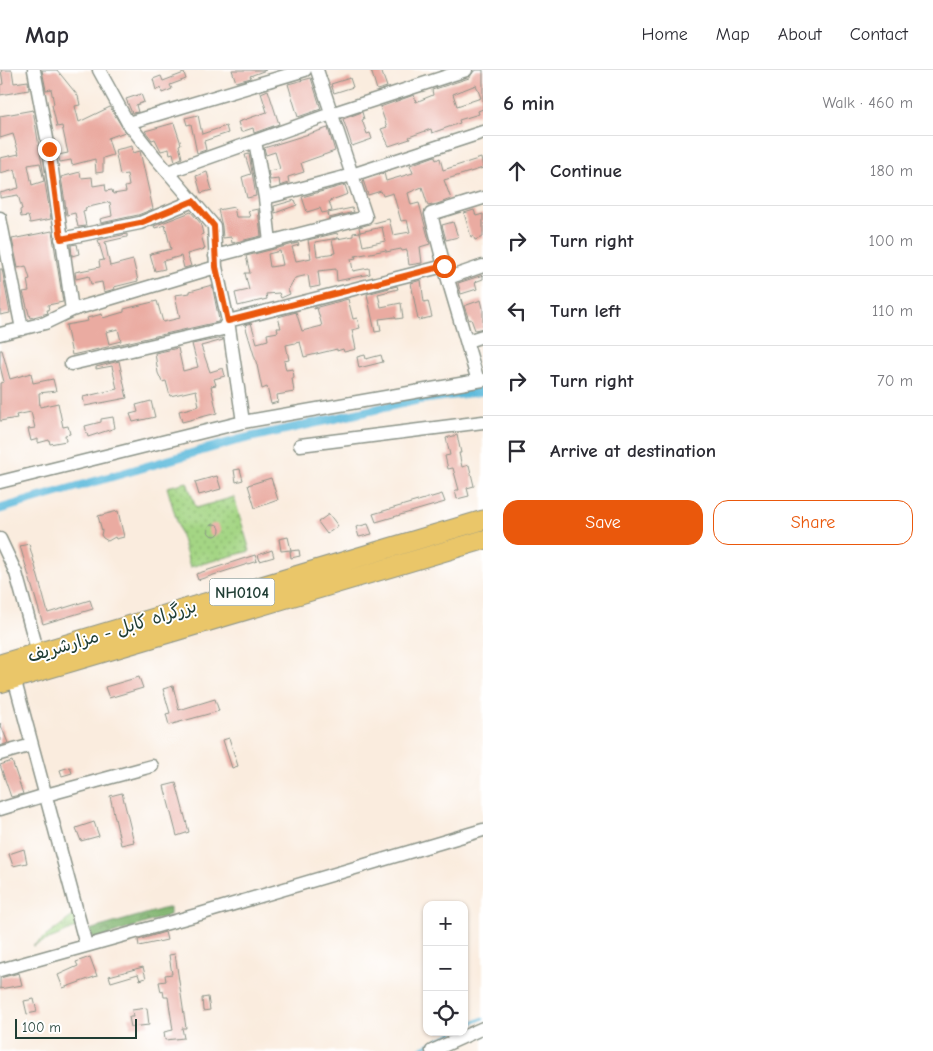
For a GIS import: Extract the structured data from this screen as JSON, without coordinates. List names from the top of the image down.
{
  "streets": {
    "highway": ["NH0104", "بزرگراه کابل - مزارشریف"]
  },
  "scale_bar": "100 m",
  "page": {
    "header": "Map",
    "nav": [
      "Home",
      "Map",
      "About",
      "Contact"
    ],
    "heading": ["6 min", "Walk · 460 m"],
    "list": [
      ["Continue", "180 m"],
      ["Turn right", "100 m"],
      ["Turn left", "110 m"],
      ["Turn right", "70 m"],
      "Arrive at destination"
    ],
    "buttons": ["Save", "Share"],
    "map_buttons": ["+", "−"],
    "scale": "100 m"
  }
}
